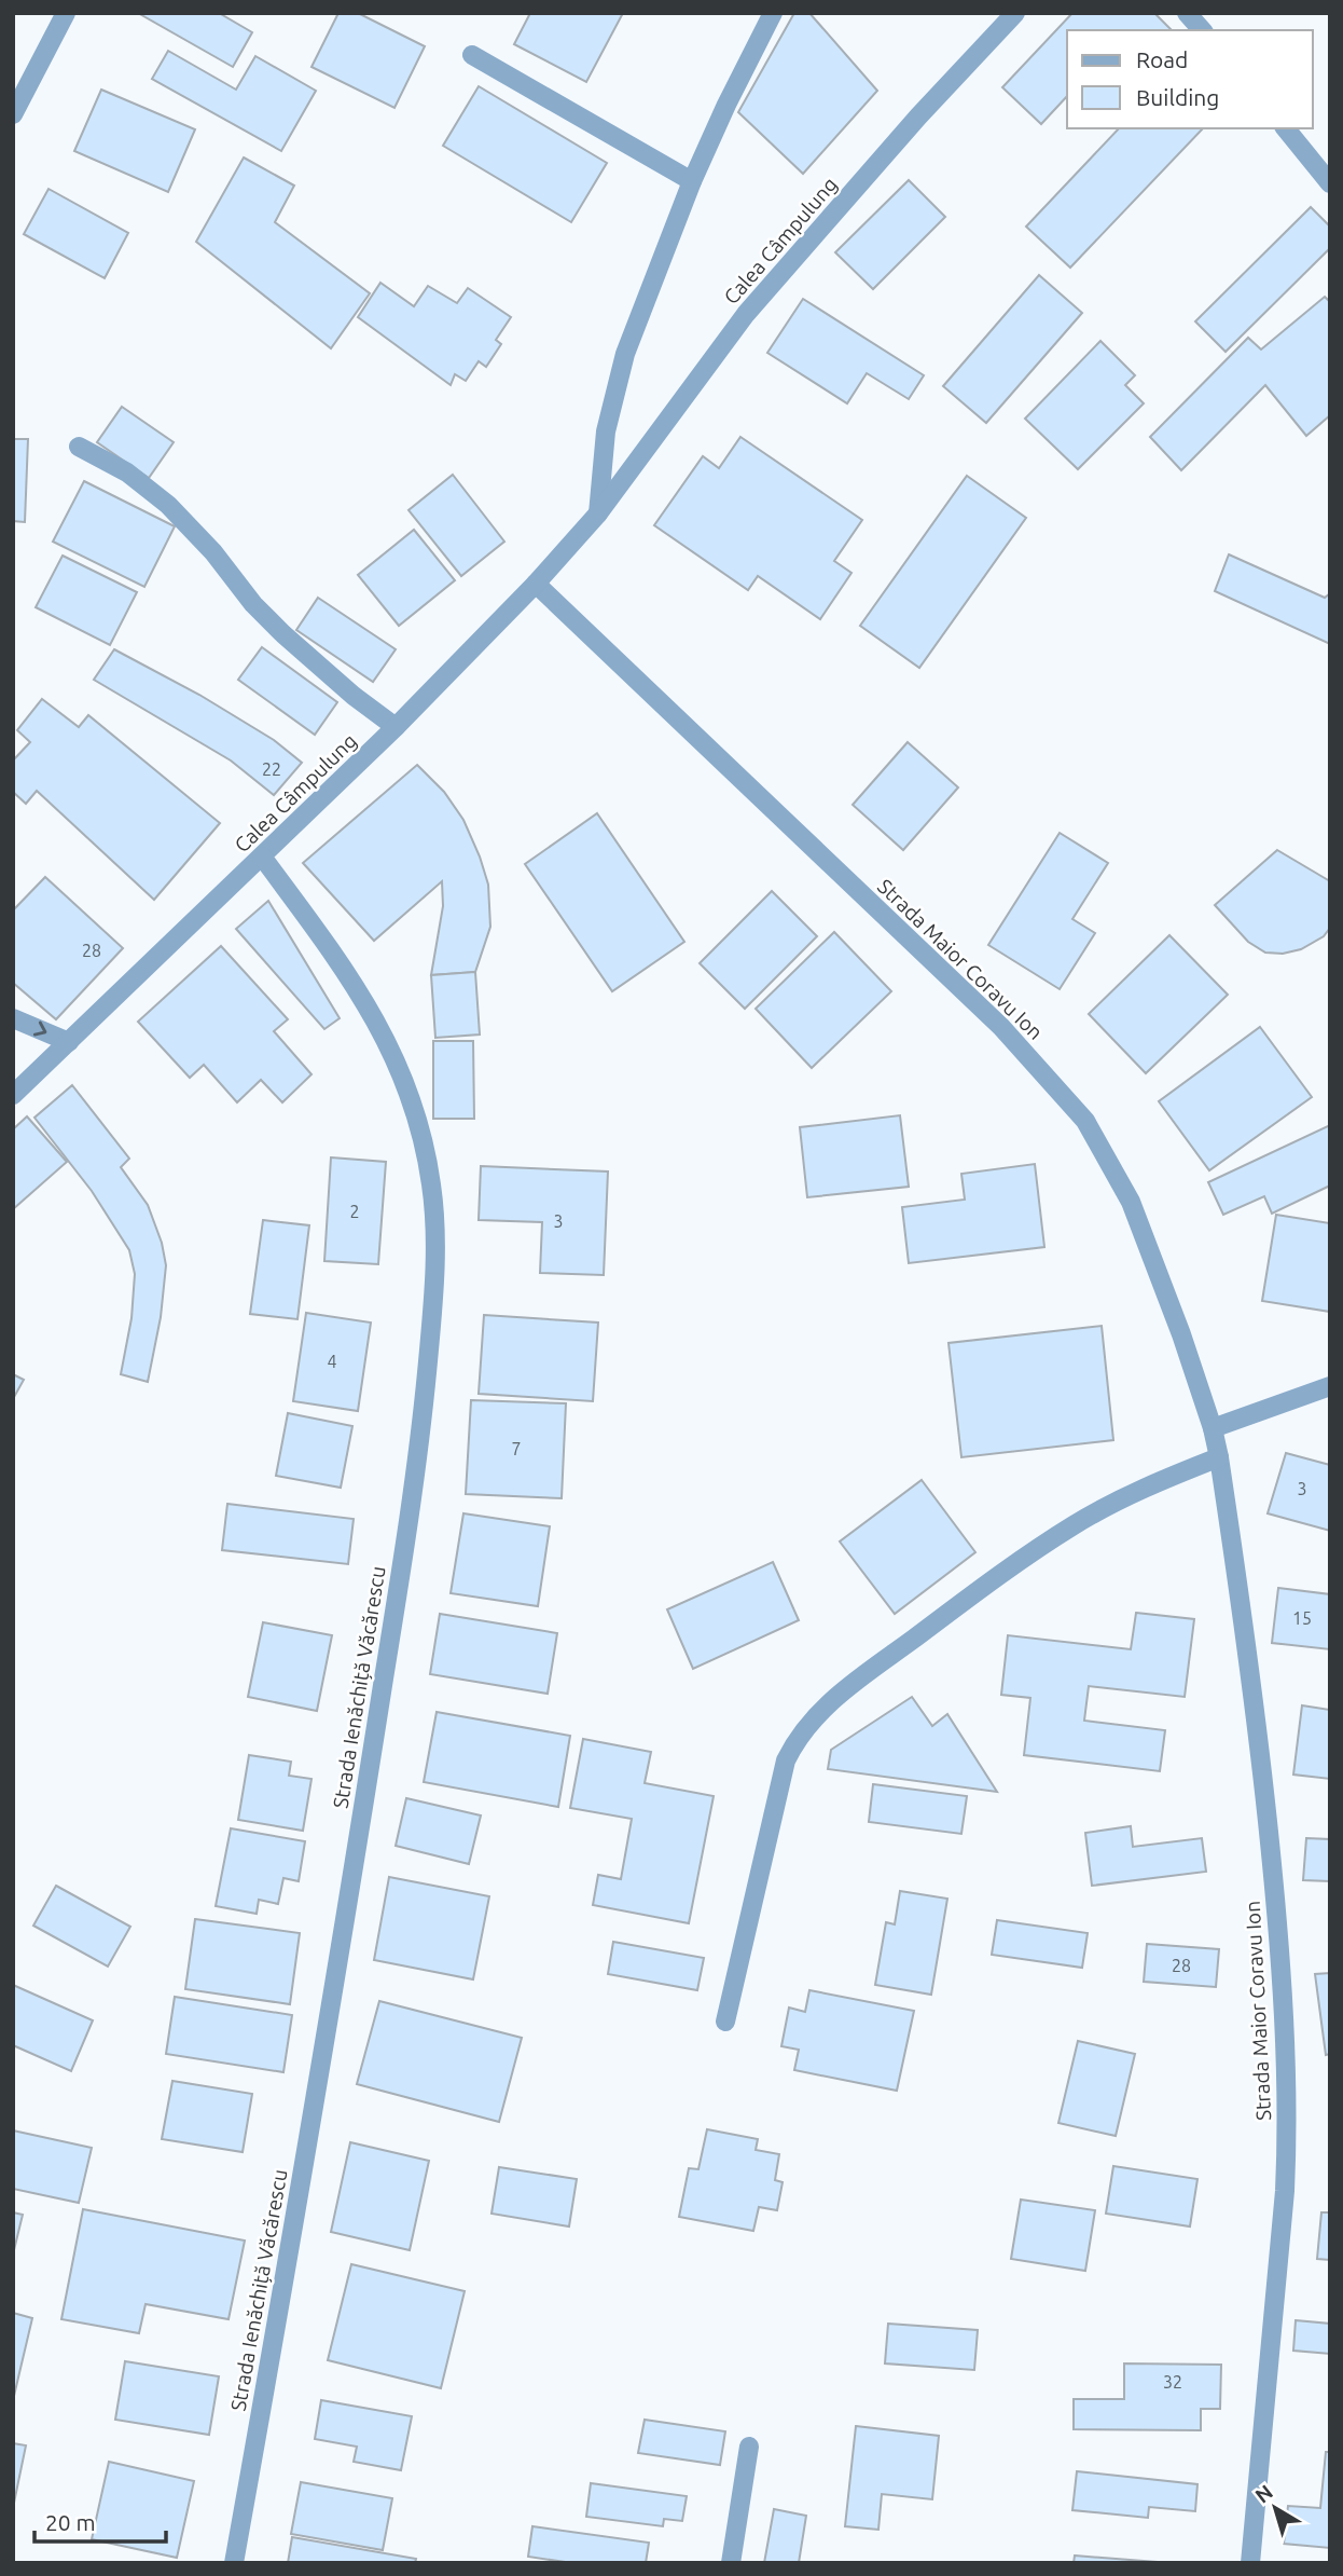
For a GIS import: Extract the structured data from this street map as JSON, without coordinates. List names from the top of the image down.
{
  "streets": {
    "street": ["Calea Câmpulung", "Strada Maior Coravu Ion", "Strada Ienăchiță Văcărescu"]
  },
  "crossings": [
    ["Calea Câmpulung", "Strada Maior Coravu Ion"],
    ["Calea Câmpulung", "Strada Ienăchiță Văcărescu"]
  ],
  "house_numbers": [
    "22",
    "28",
    "2",
    "3",
    "4",
    "7",
    "3",
    "15",
    "28",
    "32"
  ],
  "legend": ["Road", "Building"],
  "scale_bar": "20 m",
  "north": "top left"
}
